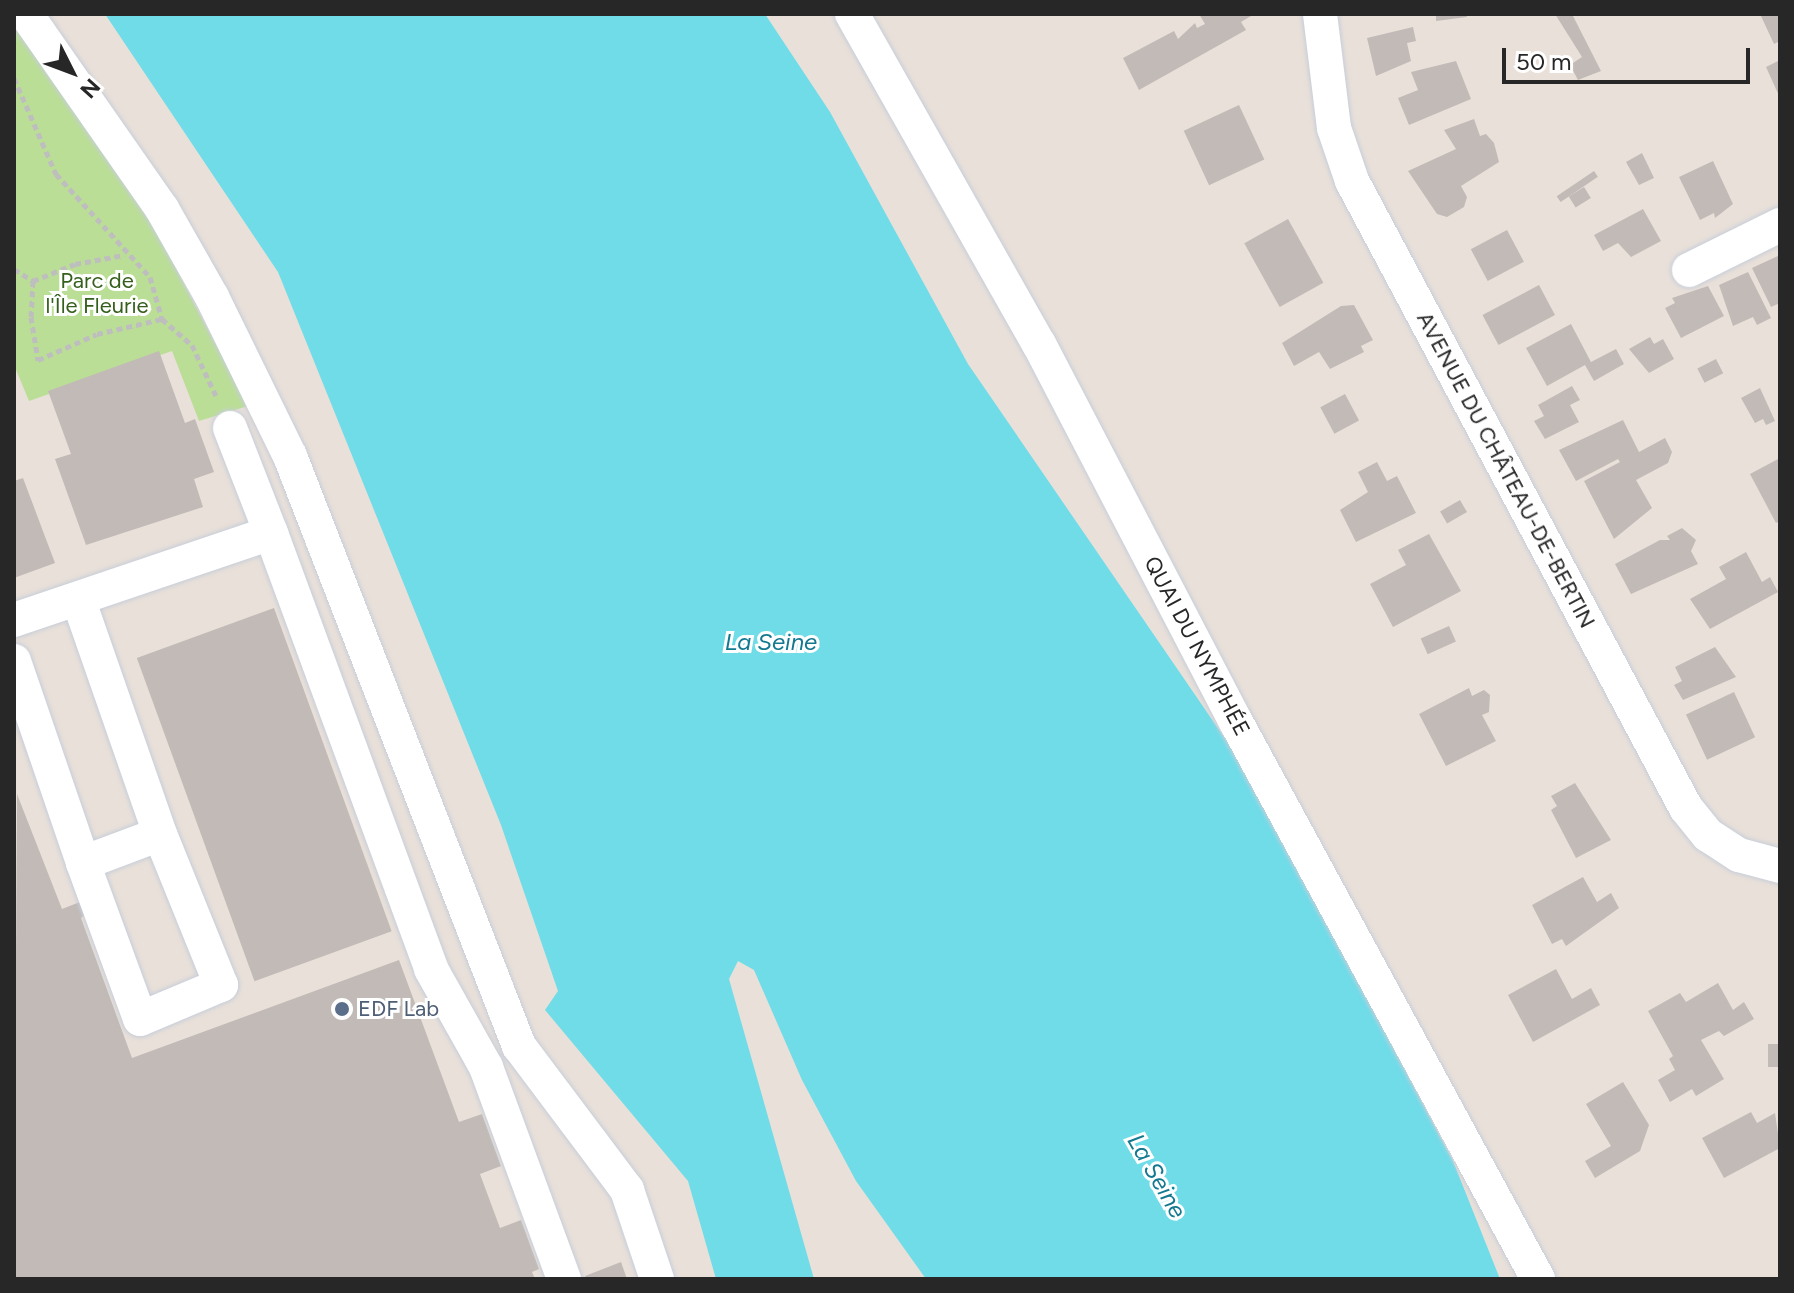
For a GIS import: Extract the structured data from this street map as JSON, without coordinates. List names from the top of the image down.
{
  "streets": {
    "street": ["AVENUE DU CHÂTEAU-DE-BERTIN", "QUAI DU NYMPHÉE"]
  },
  "water": ["La Seine"],
  "parks": ["Parc de l'Île Fleurie"],
  "places": ["EDF Lab"],
  "scale_bar": "50 m",
  "north": "bottom right"
}
